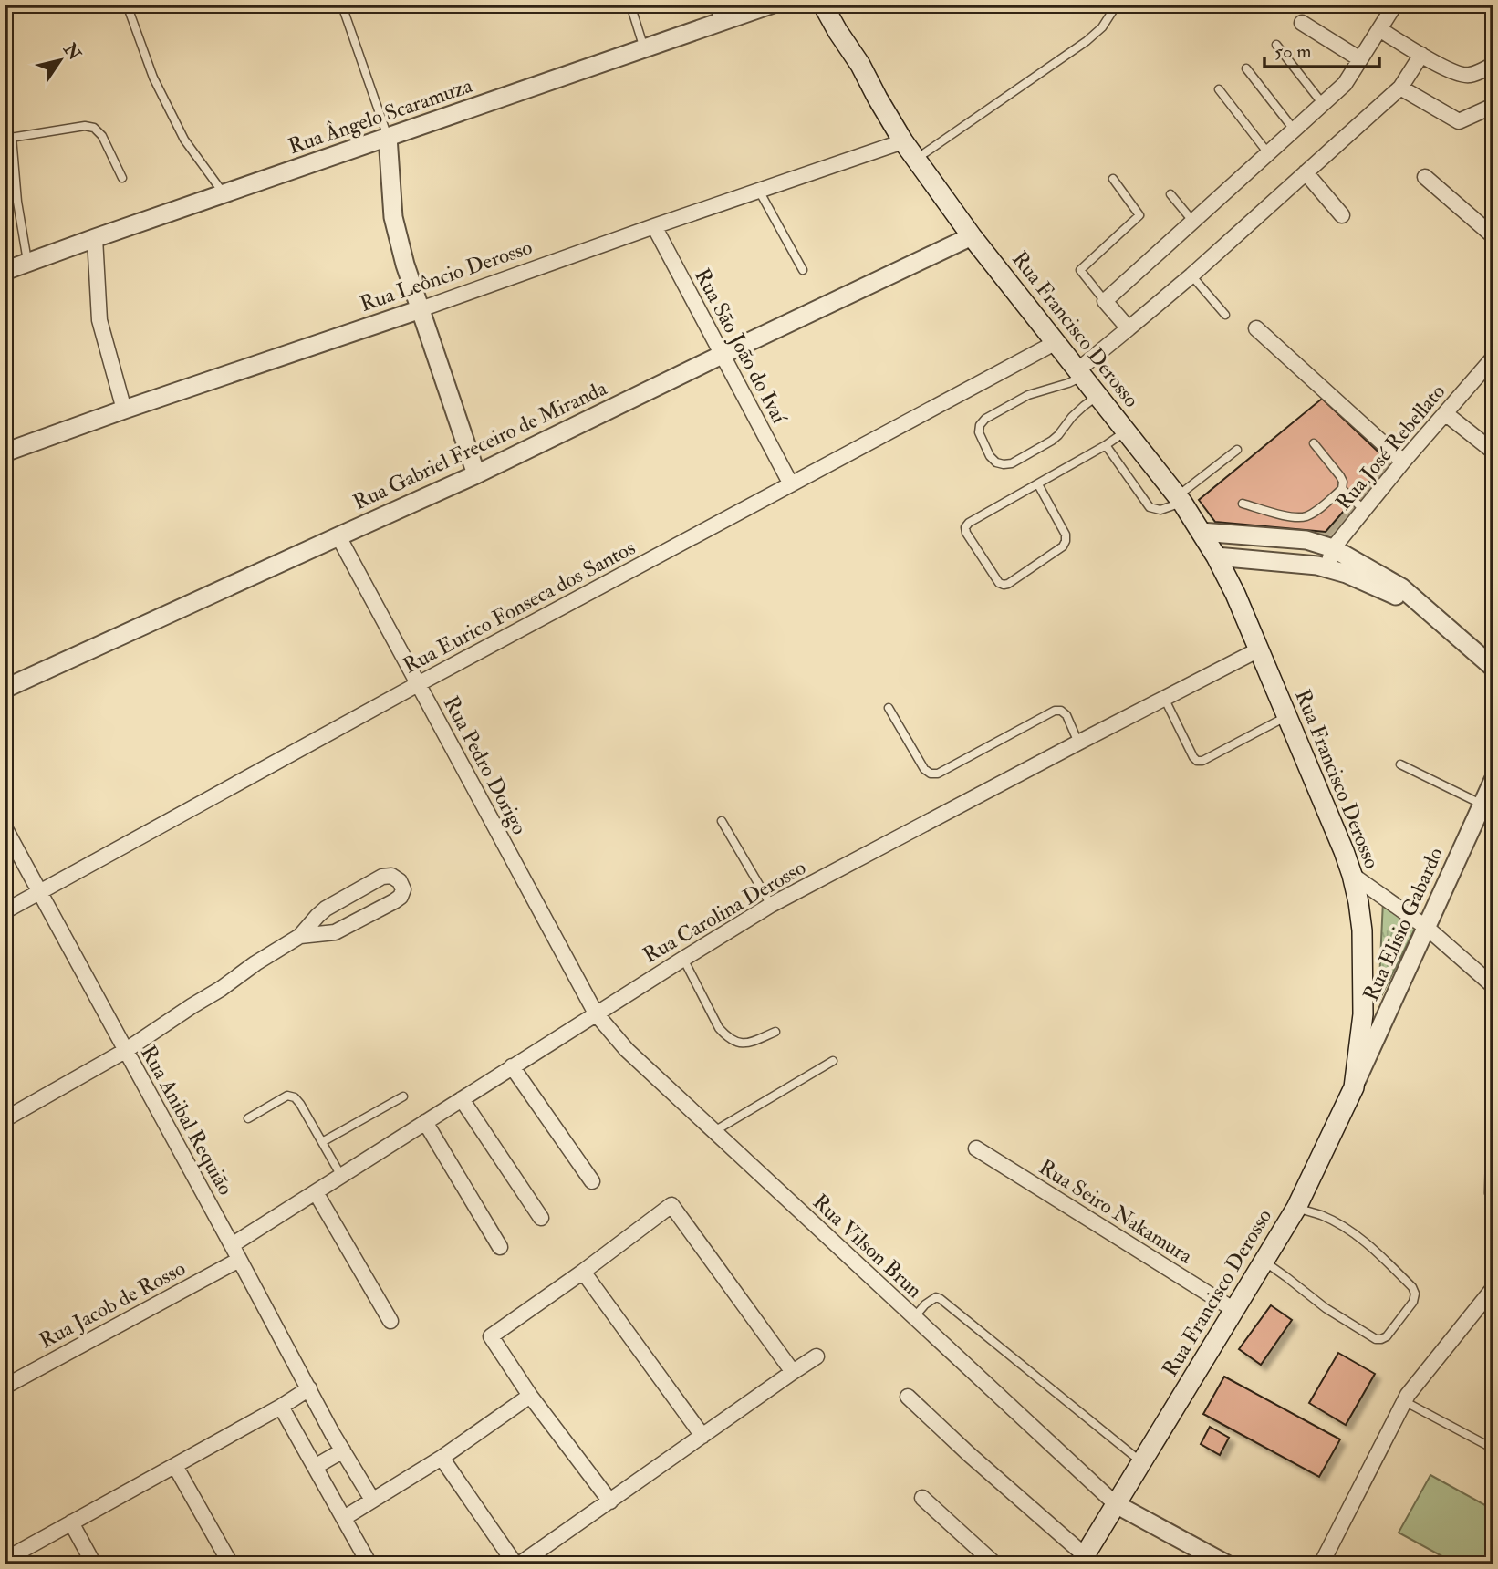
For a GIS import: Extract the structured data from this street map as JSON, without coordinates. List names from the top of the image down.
{
  "streets": {
    "main road": ["Rua Francisco Derosso"],
    "street": [
      "Rua Ângelo Scaramuza",
      "Rua Leôncio Derosso",
      "Rua São João do Ivaí",
      "Rua Gabriel Freceiro de Miranda",
      "Rua José Rebellato",
      "Rua Eurico Fonseca dos Santos",
      "Rua Pedro Dorigo",
      "Rua Carolina Derosso",
      "Rua Elisio Gabardo",
      "Rua Anibal Requião",
      "Rua Seiro Nakamura",
      "Rua Vilson Brun",
      "Rua Jacob de Rosso"
    ]
  },
  "crossings": [
    ["Rua Leôncio Derosso", "Rua Francisco Derosso"],
    ["Rua Leôncio Derosso", "Rua São João do Ivaí"],
    ["Rua Francisco Derosso", "Rua Gabriel Freceiro de Miranda"],
    ["Rua Francisco Derosso", "Rua Eurico Fonseca dos Santos"],
    ["Rua Francisco Derosso", "Rua Carolina Derosso"],
    ["Rua Francisco Derosso", "Rua Elisio Gabardo"],
    ["Rua Francisco Derosso", "Rua Seiro Nakamura"],
    ["Rua Francisco Derosso", "Rua Vilson Brun"],
    ["Rua São João do Ivaí", "Rua Gabriel Freceiro de Miranda"],
    ["Rua São João do Ivaí", "Rua Eurico Fonseca dos Santos"],
    ["Rua Gabriel Freceiro de Miranda", "Rua Pedro Dorigo"],
    ["Rua Eurico Fonseca dos Santos", "Rua Pedro Dorigo"],
    ["Rua Eurico Fonseca dos Santos", "Rua Anibal Requião"],
    ["Rua Pedro Dorigo", "Rua Carolina Derosso"],
    ["Rua Pedro Dorigo", "Rua Vilson Brun"],
    ["Rua Carolina Derosso", "Rua Anibal Requião"],
    ["Rua Carolina Derosso", "Rua Vilson Brun"],
    ["Rua Anibal Requião", "Rua Jacob de Rosso"]
  ],
  "scale_bar": "50 m",
  "north": "top right"
}
